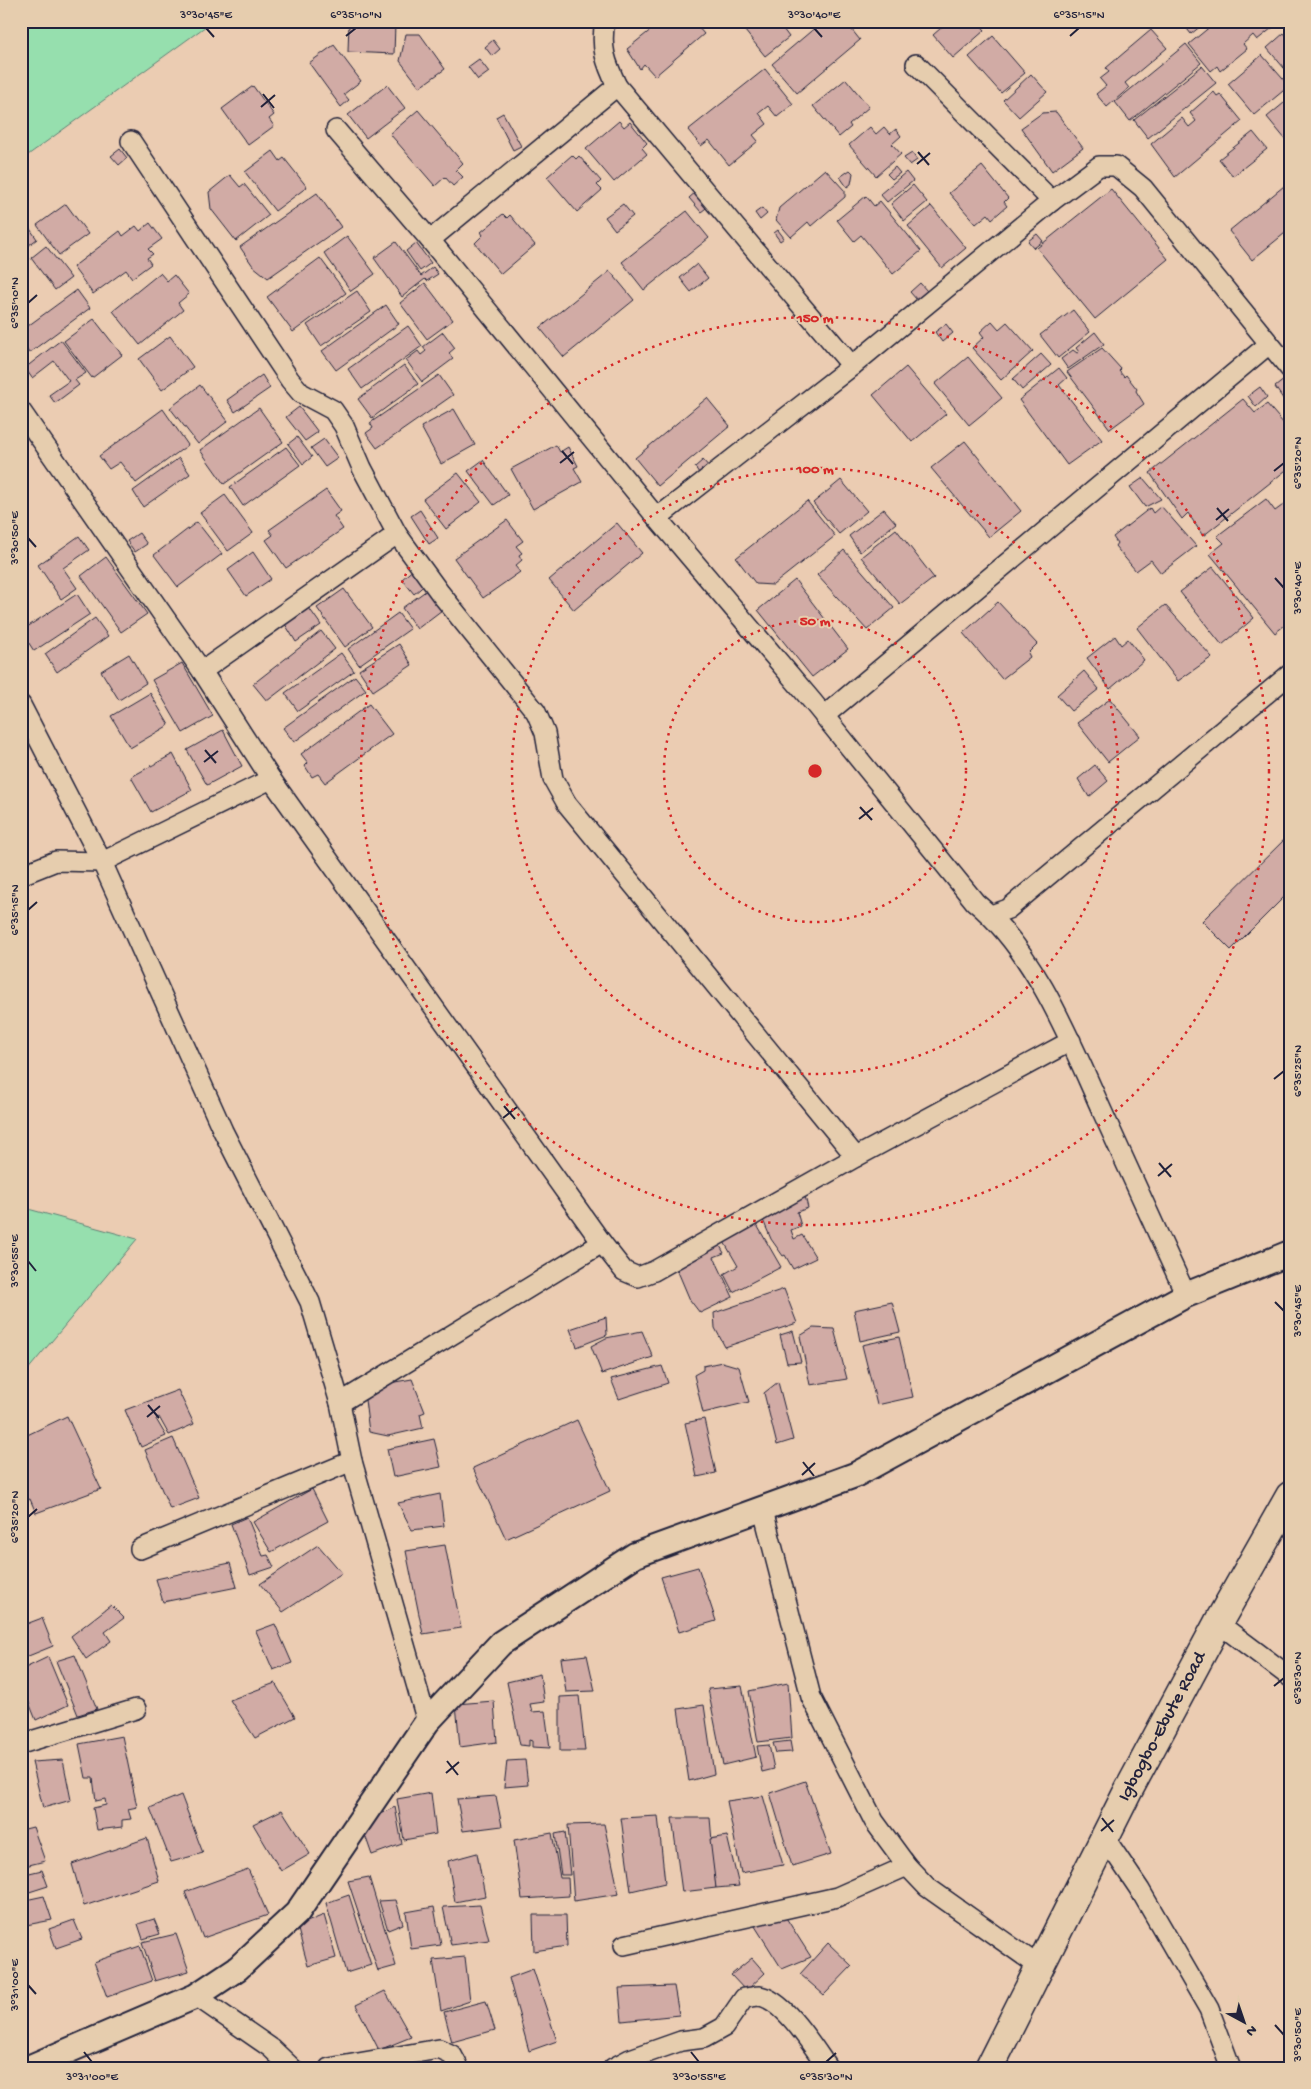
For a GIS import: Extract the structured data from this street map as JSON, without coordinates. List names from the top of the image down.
{
  "streets": {
    "main road": ["Igbogbo-Ebute Road"]
  },
  "north": "bottom right",
  "coordinates": [
    "3°30'45\"E",
    "6°35'10\"N",
    "3°30'40\"E",
    "6°35'15\"N",
    "6°35'20\"N",
    "3°30'50\"E",
    "6°35'25\"N",
    "3°30'55\"E",
    "6°35'30\"N",
    "3°31'00\"E"
  ],
  "rings": ["150 m", "100 m", "50 m"]
}
